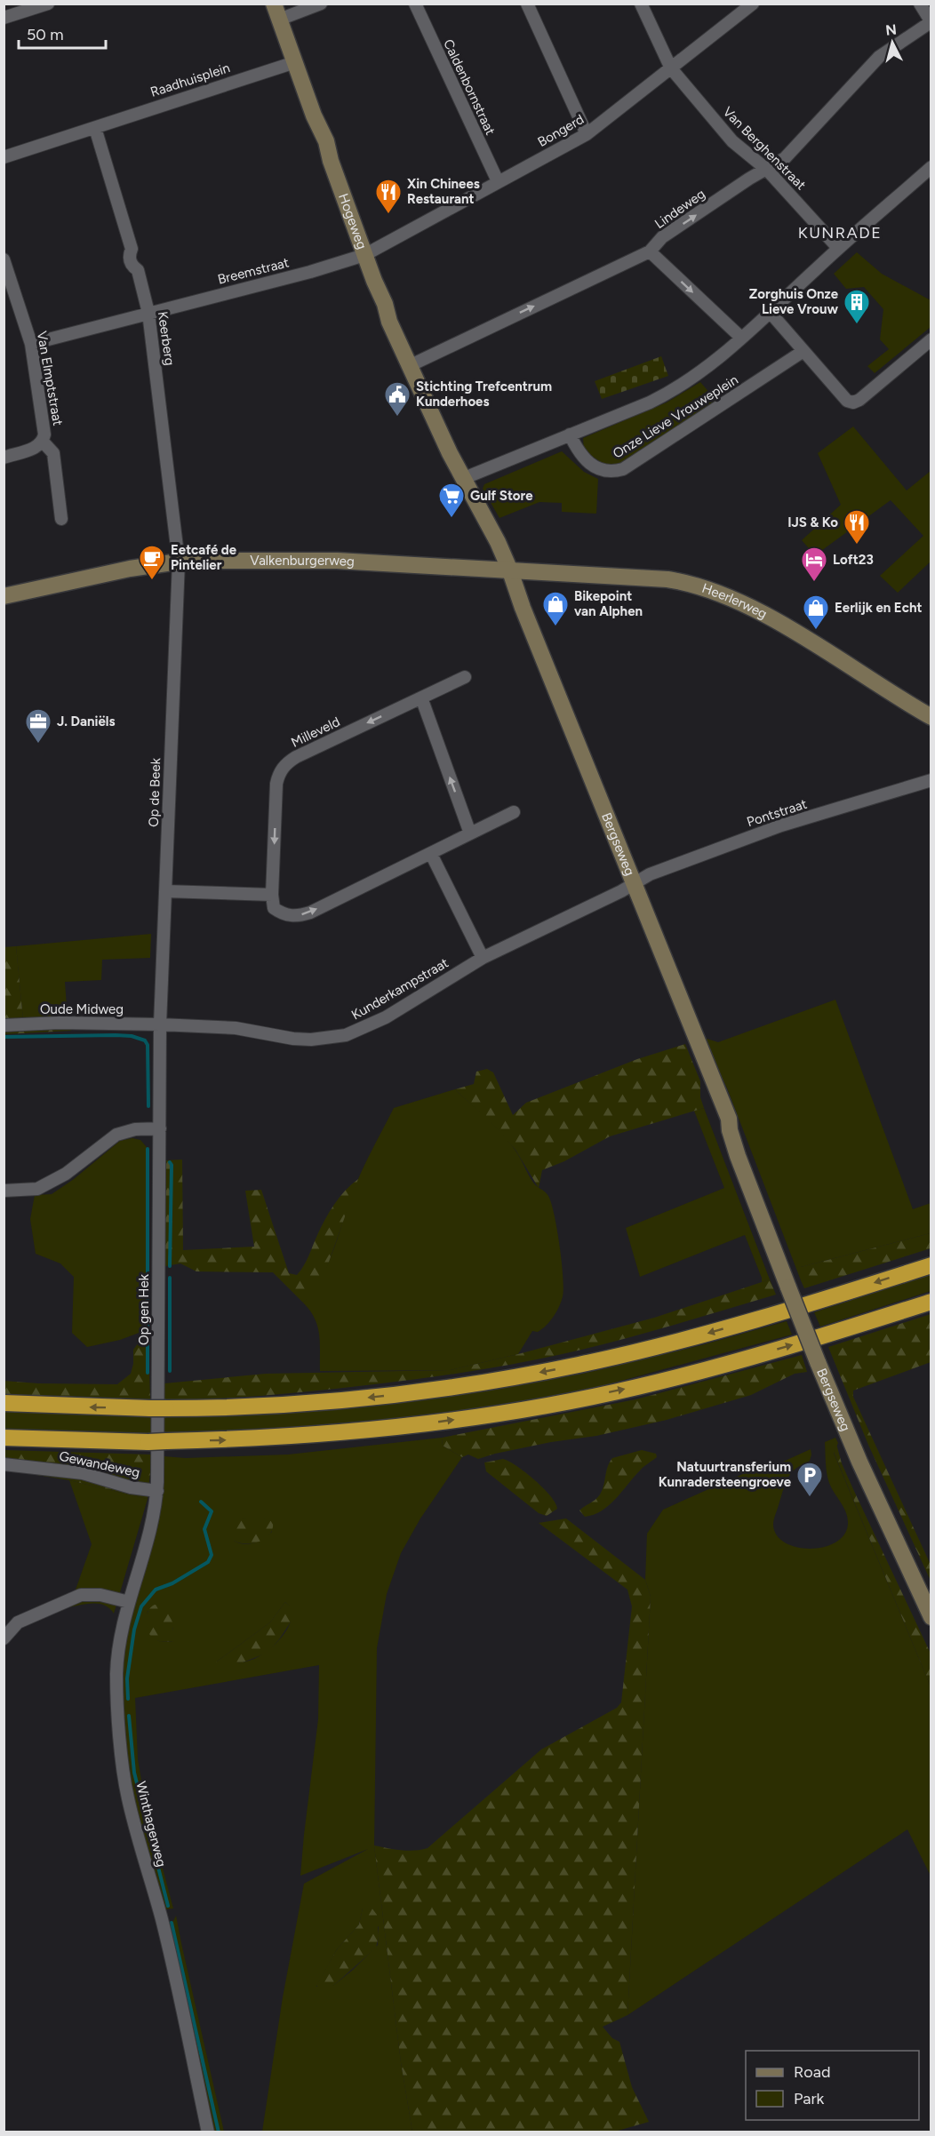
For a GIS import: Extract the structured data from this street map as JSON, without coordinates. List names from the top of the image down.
{
  "streets": {
    "street": [
      "Raadhuisplein",
      "Caldenbornstraat",
      "Bongerd",
      "Van Berghenstraat",
      "Lindeweg",
      "Hogeweg",
      "Breemstraat",
      "Keerberg",
      "Van Elmptstraat",
      "Onze Lieve Vrouweplein",
      "Valkenburgerweg",
      "Heerlerweg",
      "Milleveld",
      "Op de Beek",
      "Pontstraat",
      "Bergseweg",
      "Kunderkampstraat",
      "Oude Midweg",
      "Op gen Hek",
      "Gewandeweg",
      "Winthagerweg"
    ]
  },
  "crossings": [
    ["Raadhuisplein", "Hogeweg"],
    ["Raadhuisplein", "Keerberg"],
    ["Caldenbornstraat", "Bongerd"],
    ["Bongerd", "Van Berghenstraat"],
    ["Bongerd", "Hogeweg"],
    ["Bongerd", "Breemstraat"],
    ["Van Berghenstraat", "Lindeweg"],
    ["Van Berghenstraat", "Onze Lieve Vrouweplein"],
    ["Lindeweg", "Hogeweg"],
    ["Hogeweg", "Breemstraat"],
    ["Hogeweg", "Onze Lieve Vrouweplein"],
    ["Hogeweg", "Valkenburgerweg"],
    ["Hogeweg", "Heerlerweg"],
    ["Hogeweg", "Bergseweg"],
    ["Breemstraat", "Keerberg"],
    ["Breemstraat", "Van Elmptstraat"],
    ["Keerberg", "Valkenburgerweg"],
    ["Keerberg", "Op de Beek"],
    ["Valkenburgerweg", "Heerlerweg"],
    ["Valkenburgerweg", "Op de Beek"],
    ["Valkenburgerweg", "Bergseweg"],
    ["Heerlerweg", "Bergseweg"],
    ["Op de Beek", "Kunderkampstraat"],
    ["Op de Beek", "Oude Midweg"],
    ["Op de Beek", "Op gen Hek"],
    ["Pontstraat", "Bergseweg"],
    ["Pontstraat", "Kunderkampstraat"],
    ["Bergseweg", "Kunderkampstraat"],
    ["Kunderkampstraat", "Oude Midweg"],
    ["Kunderkampstraat", "Op gen Hek"],
    ["Oude Midweg", "Op gen Hek"],
    ["Op gen Hek", "Gewandeweg"],
    ["Op gen Hek", "Winthagerweg"],
    ["Gewandeweg", "Winthagerweg"]
  ],
  "one_way": ["Lindeweg", "Milleveld"],
  "districts": ["KUNRADE"],
  "places": {
    "restaurant": ["Xin Chinees Restaurant", "IJS & Ko"],
    "building": ["Zorghuis Onze Lieve Vrouw"],
    "public building": ["Stichting Trefcentrum Kunderhoes"],
    "supermarket": ["Gulf Store"],
    "cafe": ["Eetcafé de Pintelier"],
    "hotel": ["Loft23"],
    "shop": ["Bikepoint van Alphen", "Eerlijk en Echt"],
    "office": ["J. Daniëls"],
    "parking": ["Natuurtransferium Kunradersteengroeve"]
  },
  "legend": ["Road", "Park"],
  "scale_bar": "50 m",
  "north": "top"
}
